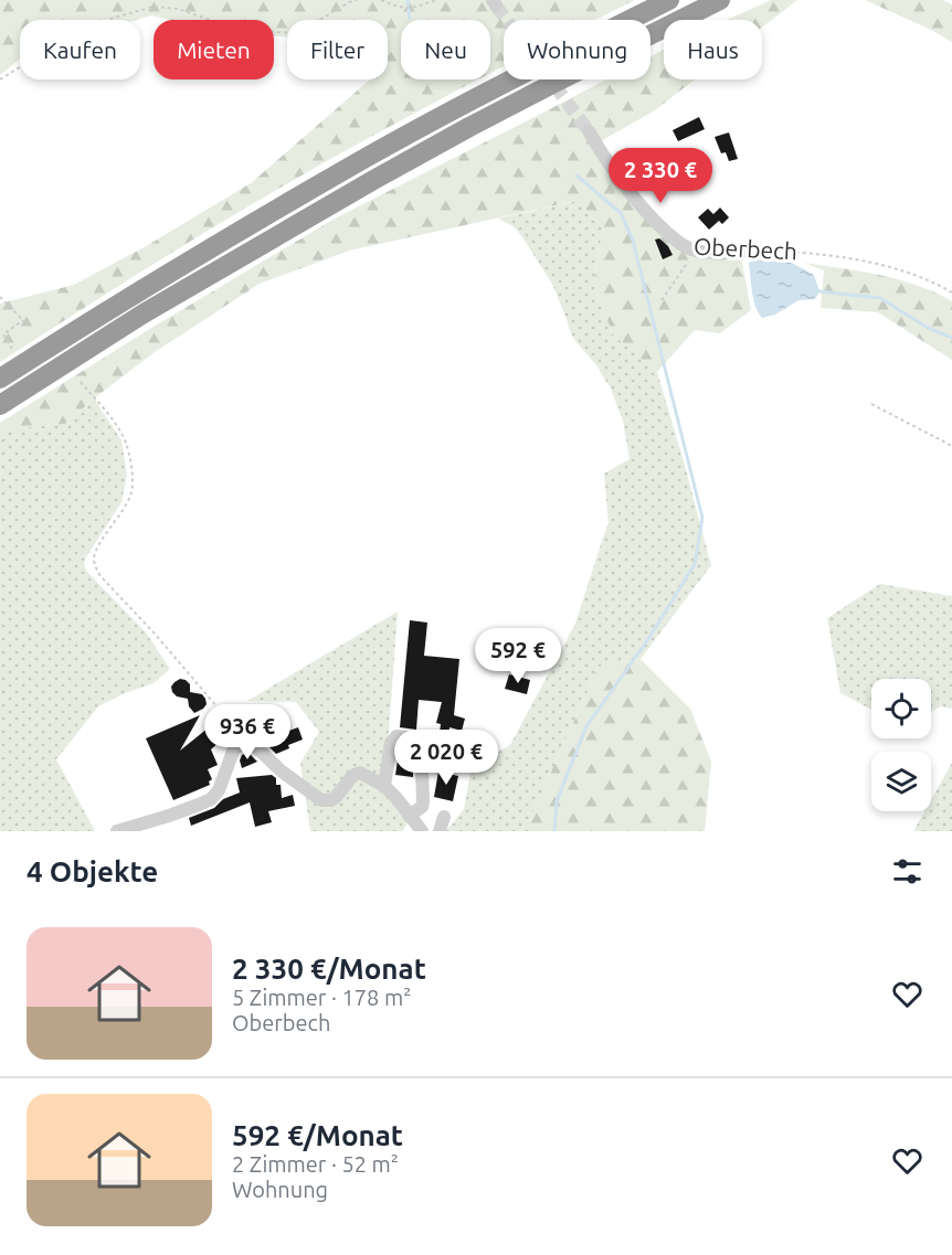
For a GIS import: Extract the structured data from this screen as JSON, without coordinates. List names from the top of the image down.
{
  "streets": {
    "street": ["Oberbech"]
  },
  "page": {
    "chip": [
      "Kaufen",
      "Mieten",
      "Filter",
      "Neu",
      "Wohnung",
      "Haus"
    ],
    "price": [
      "2 330 €",
      "592 €",
      "936 €",
      "2 020 €"
    ],
    "heading": "4 Objekte",
    "list": [
      {
        "name": "2 330 €/Monat",
        "note": "5 Zimmer · 178 m² · Oberbech"
      },
      {
        "name": "592 €/Monat",
        "note": "2 Zimmer · 52 m² · Wohnung"
      }
    ]
  }
}
